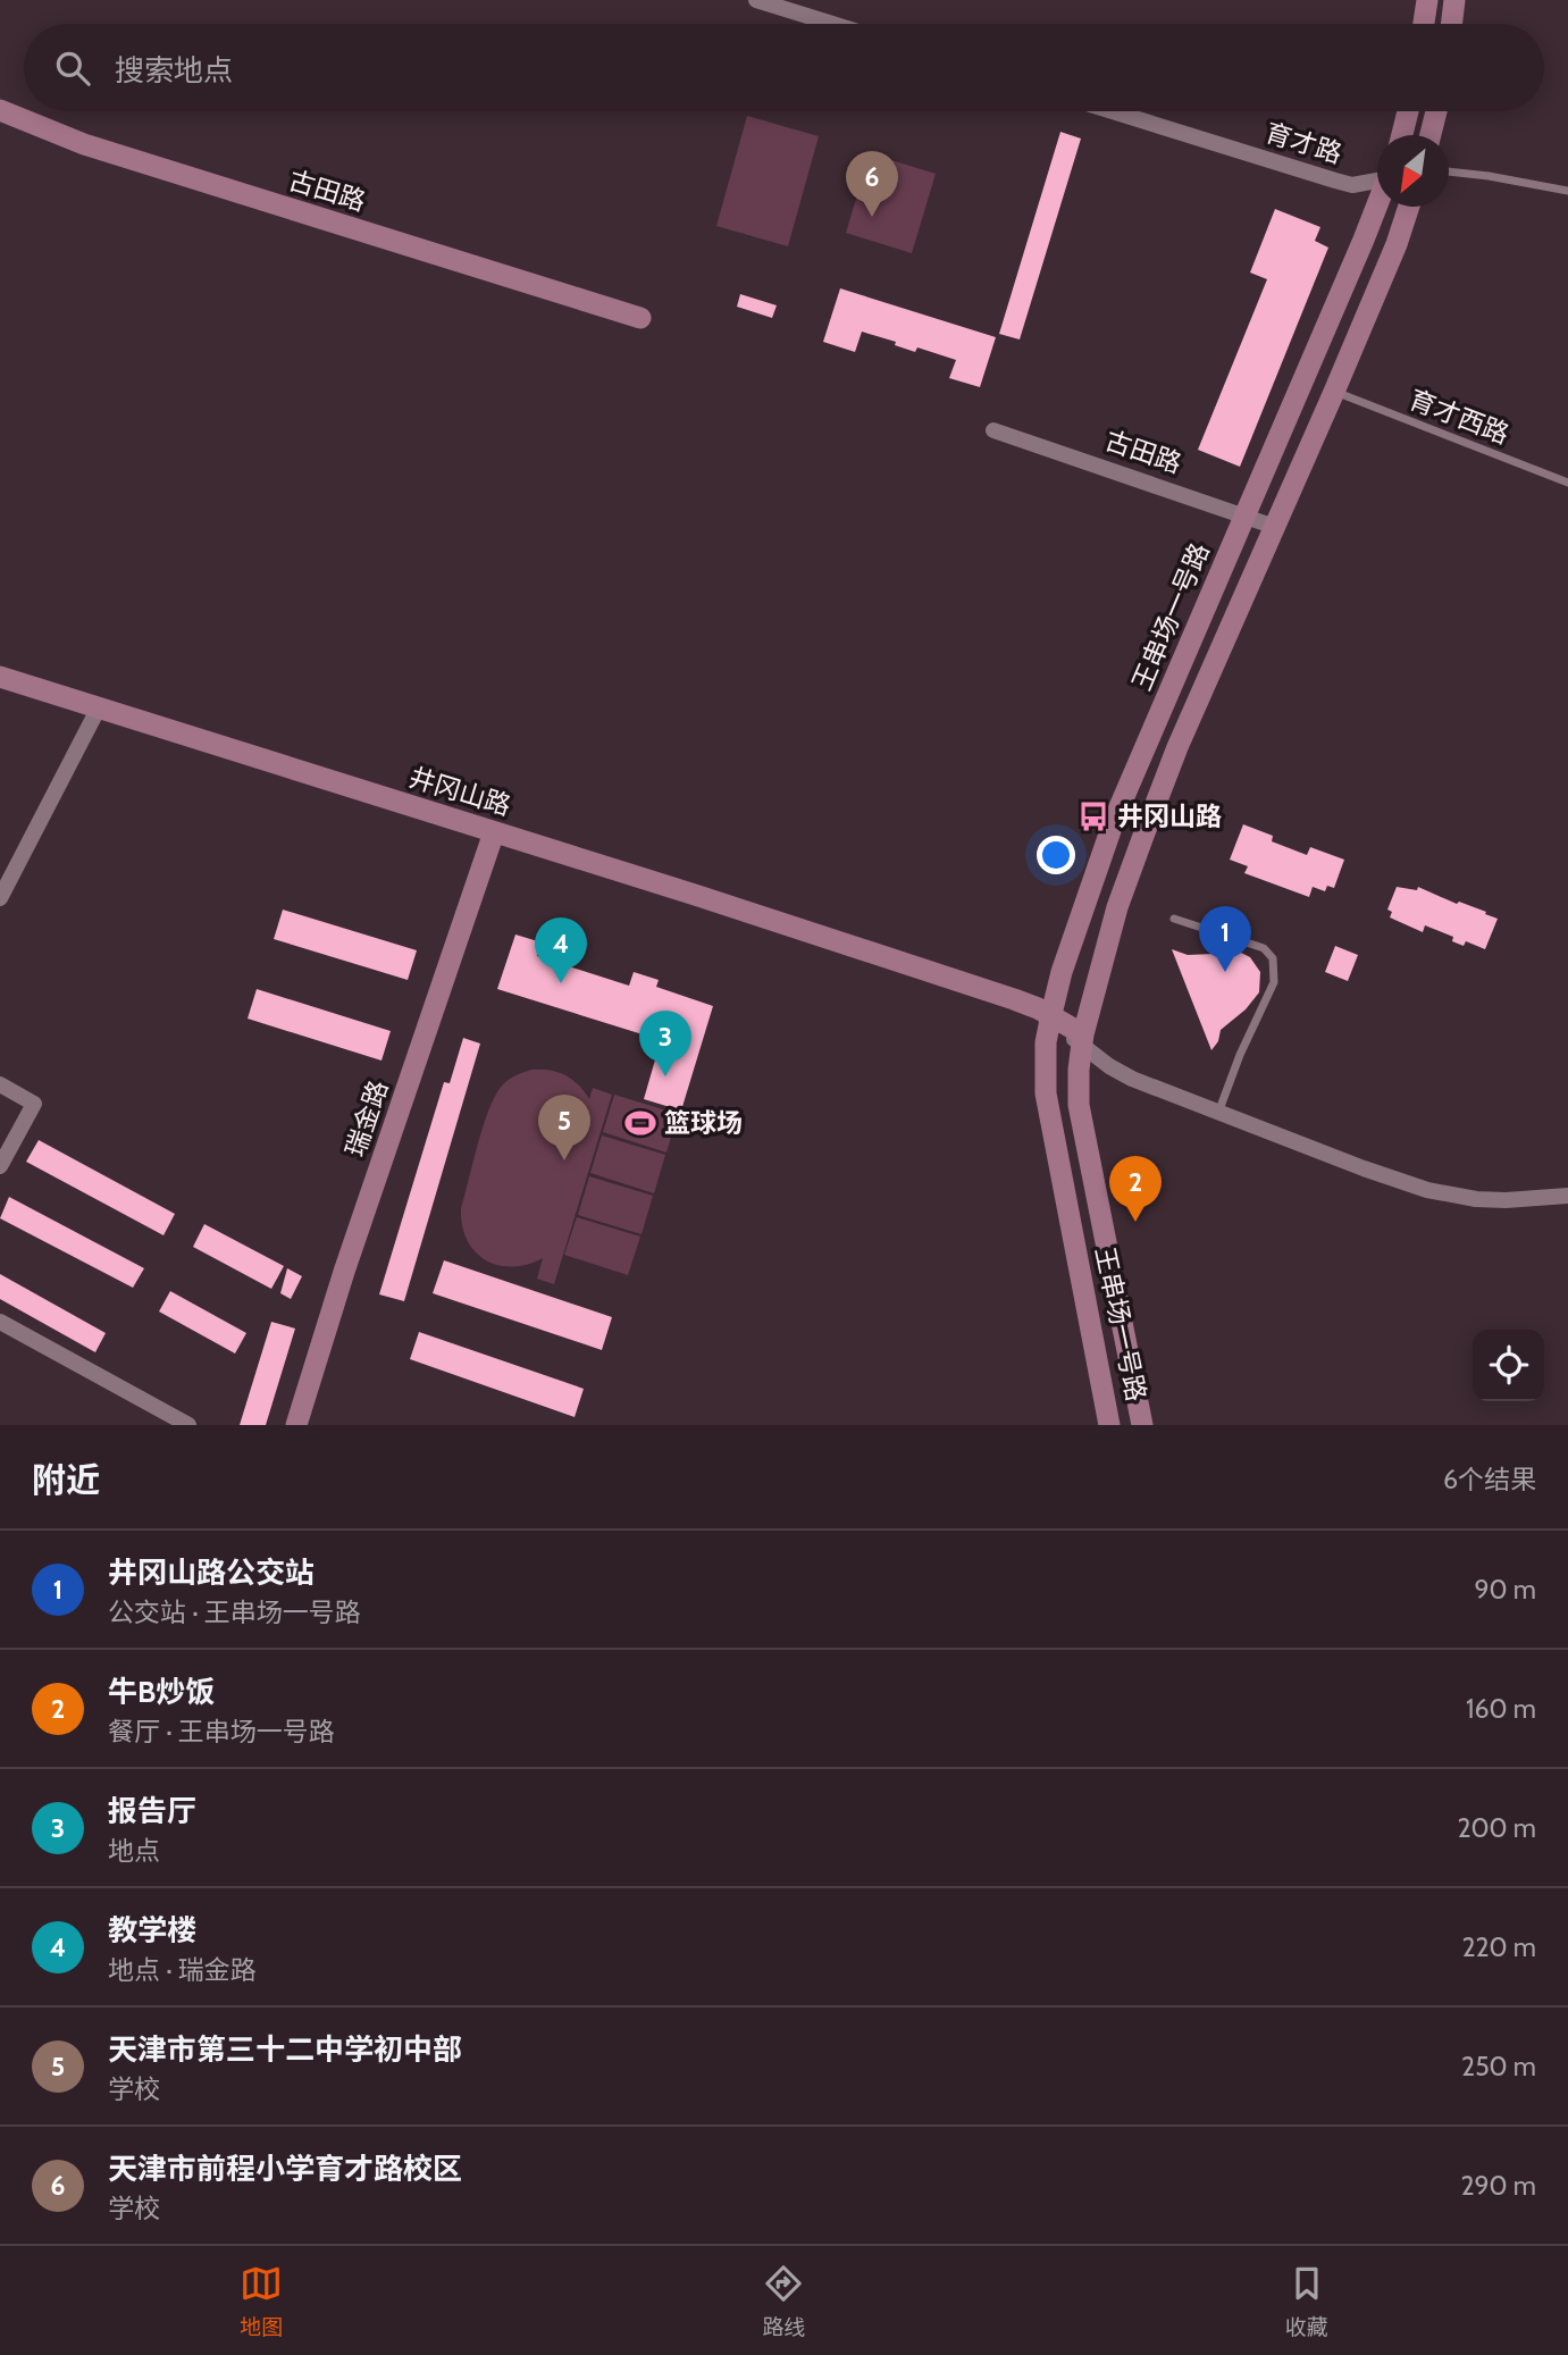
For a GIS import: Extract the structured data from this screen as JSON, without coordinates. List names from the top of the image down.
{
  "streets": {
    "main road": [
      "古田路",
      "王串场一号路",
      "井冈山路",
      "瑞金路"
    ],
    "street": ["育才路"],
    "lane": ["育才西路"]
  },
  "crossings": [
    ["古田路", "王串场一号路"],
    ["育才西路", "王串场一号路"],
    ["王串场一号路", "井冈山路"],
    ["井冈山路", "瑞金路"]
  ],
  "places": {
    "bus stop": ["井冈山路"],
    "sports": ["篮球场"]
  },
  "north": "bottom left",
  "page": {
    "search": "搜索地点",
    "pins": [
      "6",
      "1",
      "4",
      "3",
      "5",
      "2"
    ],
    "heading": ["附近", "6个结果"],
    "list": [
      {
        "mark": "1",
        "name": "井冈山路公交站",
        "note": "公交站 · 王串场一号路",
        "value": "90 m"
      },
      {
        "mark": "2",
        "name": "牛B炒饭",
        "note": "餐厅 · 王串场一号路",
        "value": "160 m"
      },
      {
        "mark": "3",
        "name": "报告厅",
        "note": "地点",
        "value": "200 m"
      },
      {
        "mark": "4",
        "name": "教学楼",
        "note": "地点 · 瑞金路",
        "value": "220 m"
      },
      {
        "mark": "5",
        "name": "天津市第三十二中学初中部",
        "note": "学校",
        "value": "250 m"
      },
      {
        "mark": "6",
        "name": "天津市前程小学育才路校区",
        "note": "学校",
        "value": "290 m"
      }
    ],
    "nav": ["地图", "路线", "收藏"]
  }
}
